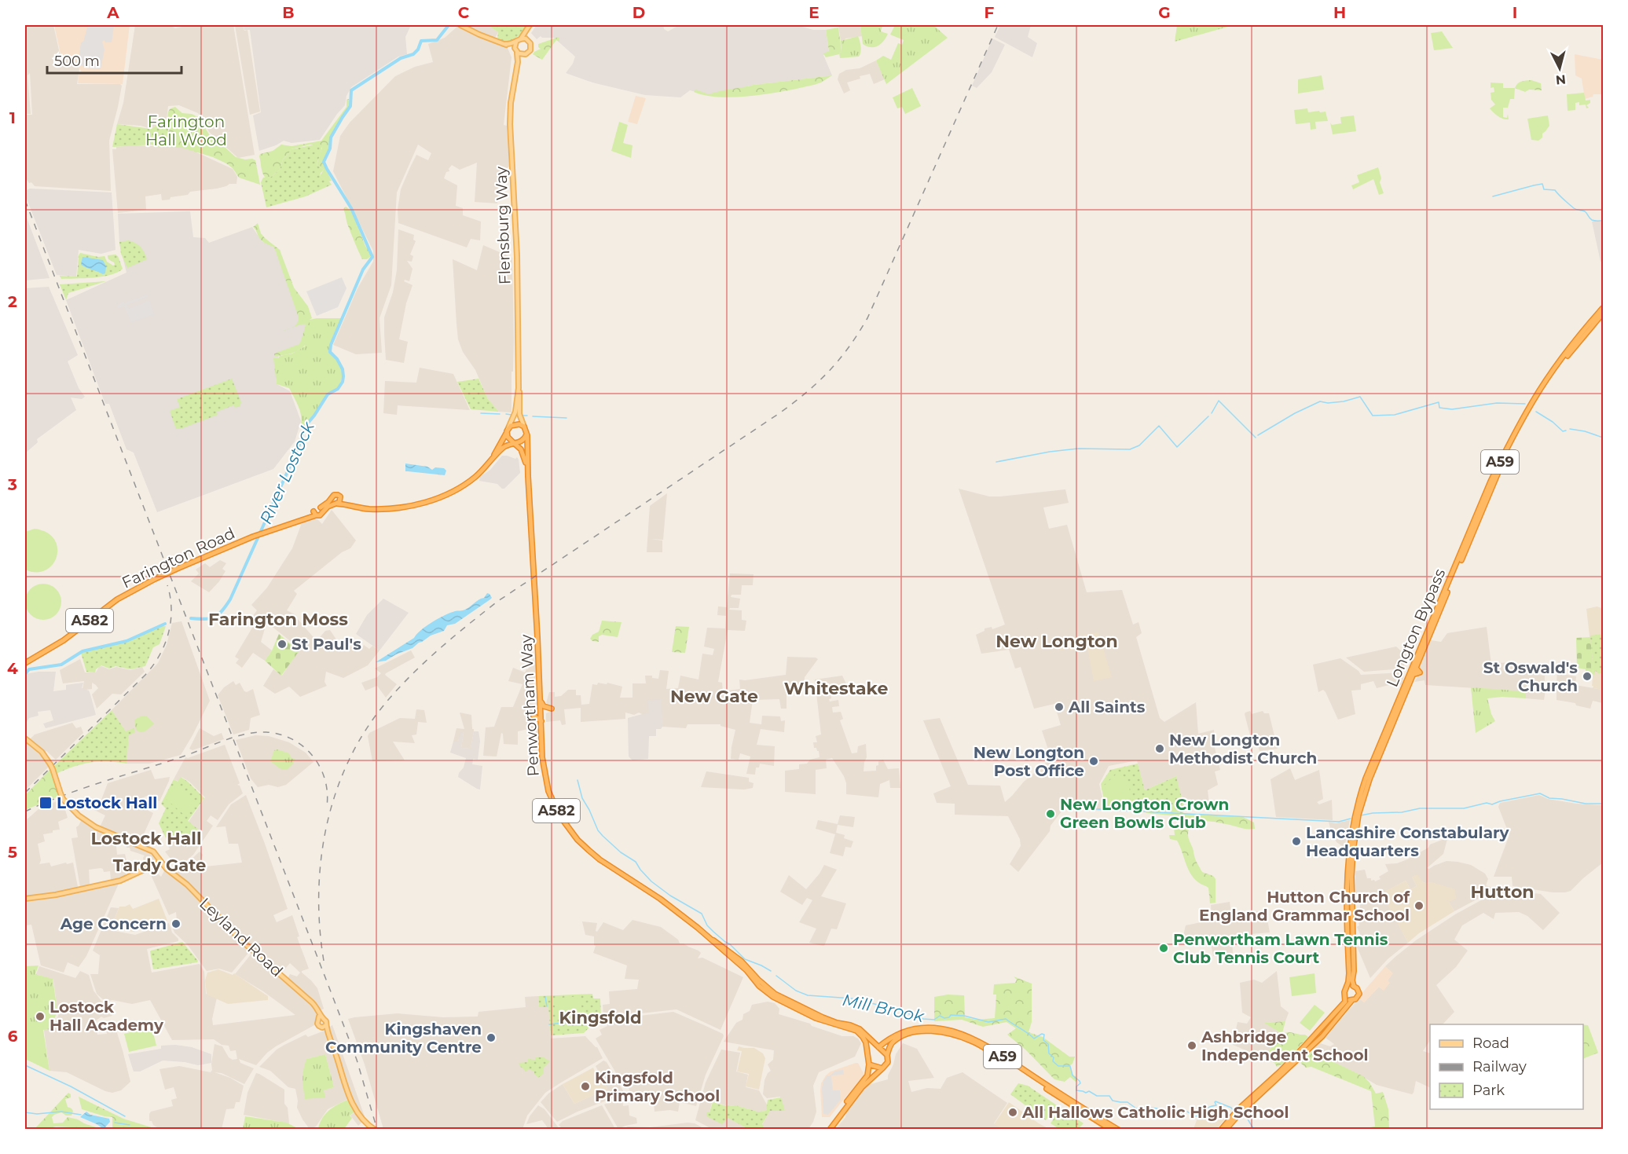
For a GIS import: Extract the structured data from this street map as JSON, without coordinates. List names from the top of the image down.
{
  "streets": {
    "highway": [
      "Flensburg Way",
      "A59",
      "Farington Road",
      "A582",
      "Longton Bypass",
      "Penwortham Way"
    ],
    "main road": ["Leyland Road"]
  },
  "crossings": [
    ["Flensburg Way", "A582"],
    ["Flensburg Way", "Penwortham Way"],
    ["A59", "A582"],
    ["Farington Road", "A582"],
    ["A582", "Penwortham Way"]
  ],
  "districts": [
    "Farington Moss",
    "New Longton",
    "Whitestake",
    "New Gate",
    "Lostock Hall",
    "Tardy Gate",
    "Hutton",
    "Kingsfold"
  ],
  "water": ["River Lostock", "Mill Brook"],
  "parks": ["Farington Hall Wood"],
  "places": {
    "other": [
      "St Paul's",
      "St Oswald's Church",
      "All Saints",
      "New Longton Methodist Church",
      "New Longton Post Office",
      "New Longton Crown Green Bowls Club",
      "Lancashire Constabulary Headquarters",
      "Hutton Church of England Grammar School",
      "Age Concern",
      "Penwortham Lawn Tennis Club Tennis Court",
      "Lostock Hall Academy",
      "Kingshaven Community Centre",
      "Ashbridge Independent School",
      "Kingsfold Primary School",
      "All Hallows Catholic High School"
    ],
    "transit": ["Lostock Hall"]
  },
  "legend": ["Road", "Railway", "Park"],
  "scale_bar": "500 m",
  "north": "bottom",
  "grid": {
    "columns": [
      "A",
      "B",
      "C",
      "D",
      "E",
      "F",
      "G",
      "H",
      "I"
    ],
    "rows": [
      "1",
      "2",
      "3",
      "4",
      "5",
      "6"
    ]
  }
}
